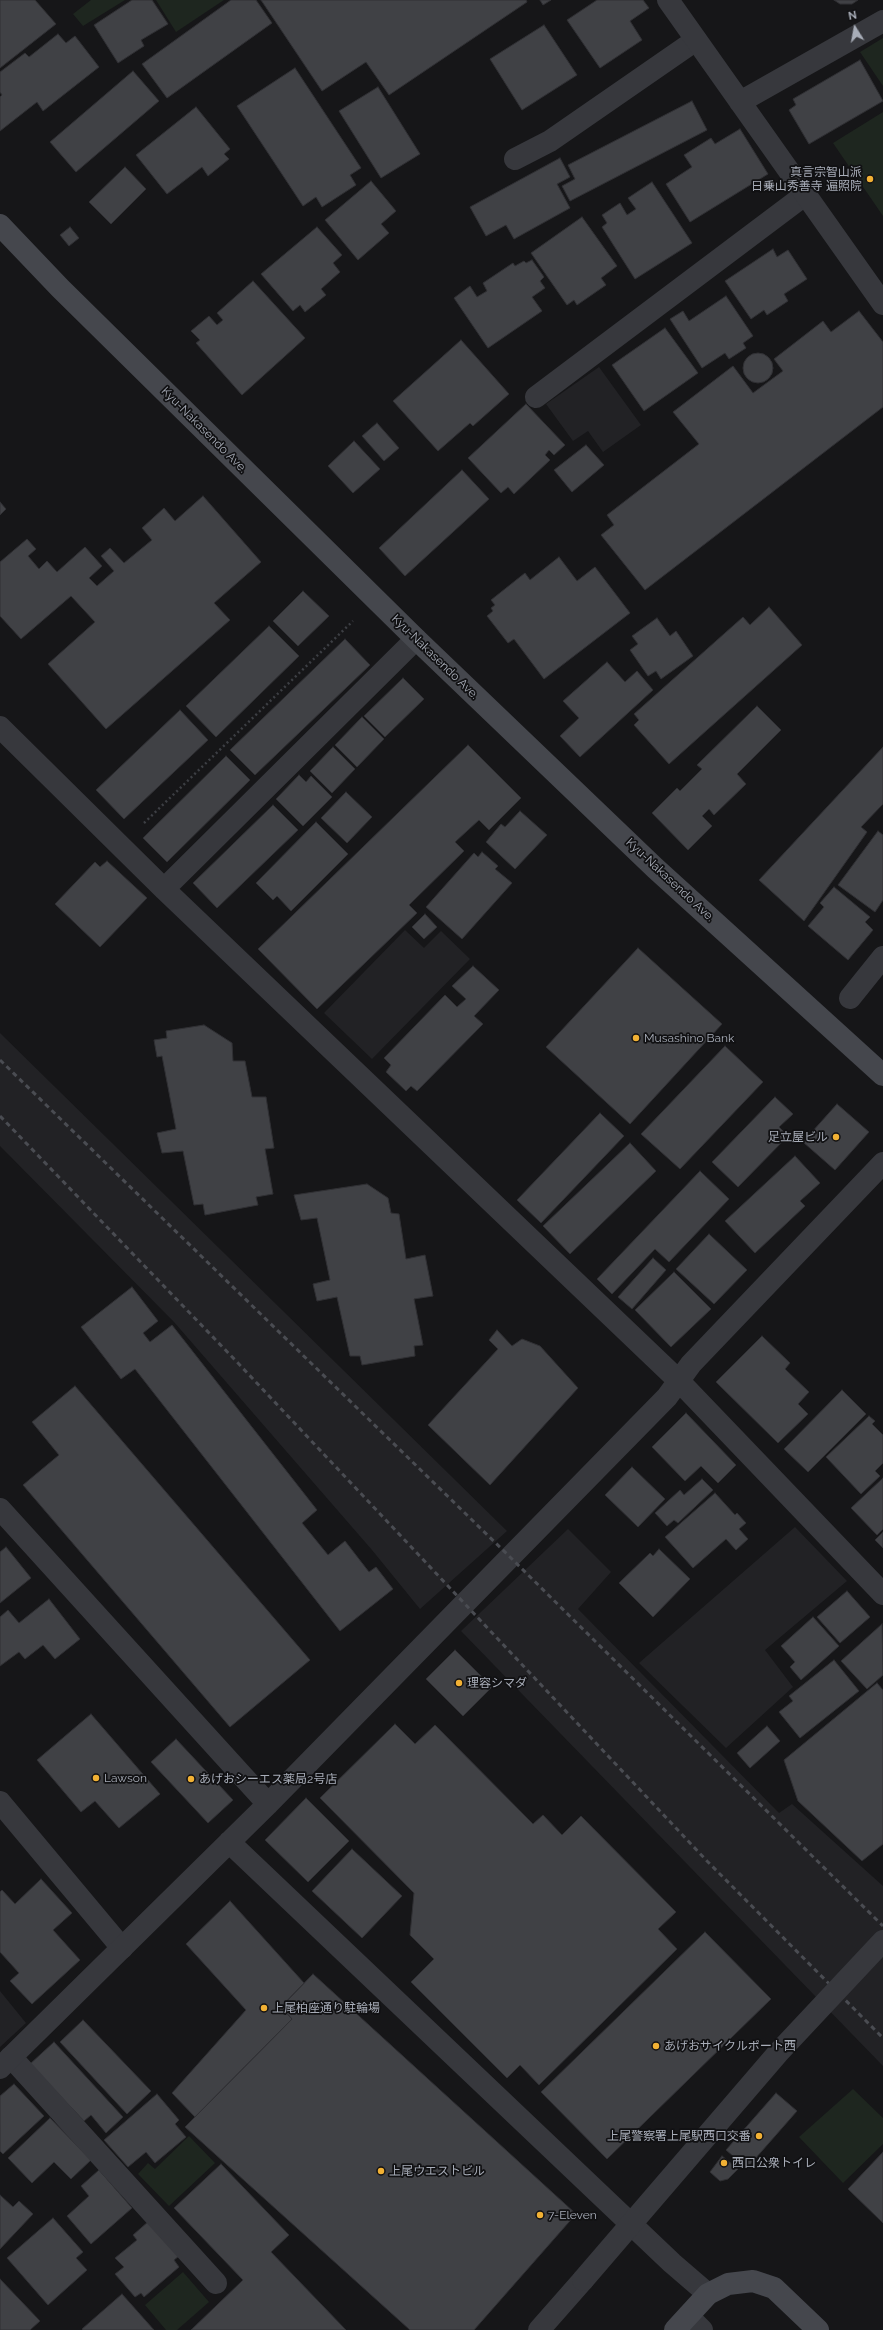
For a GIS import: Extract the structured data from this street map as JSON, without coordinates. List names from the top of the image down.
{
  "streets": {
    "main road": ["Kyu-Nakasendo Ave."]
  },
  "places": [
    "真言宗智山派 日乗山秀善寺 遍照院",
    "Musashino Bank",
    "足立屋ビル",
    "理容シマダ",
    "Lawson",
    "あげおシーエス薬局2号店",
    "上尾柏座通り駐輪場",
    "あげおサイクルポート西",
    "上尾警察署上尾駅西口交番",
    "西口公衆トイレ",
    "上尾ウエストビル",
    "7-Eleven"
  ],
  "north": "top"
}
